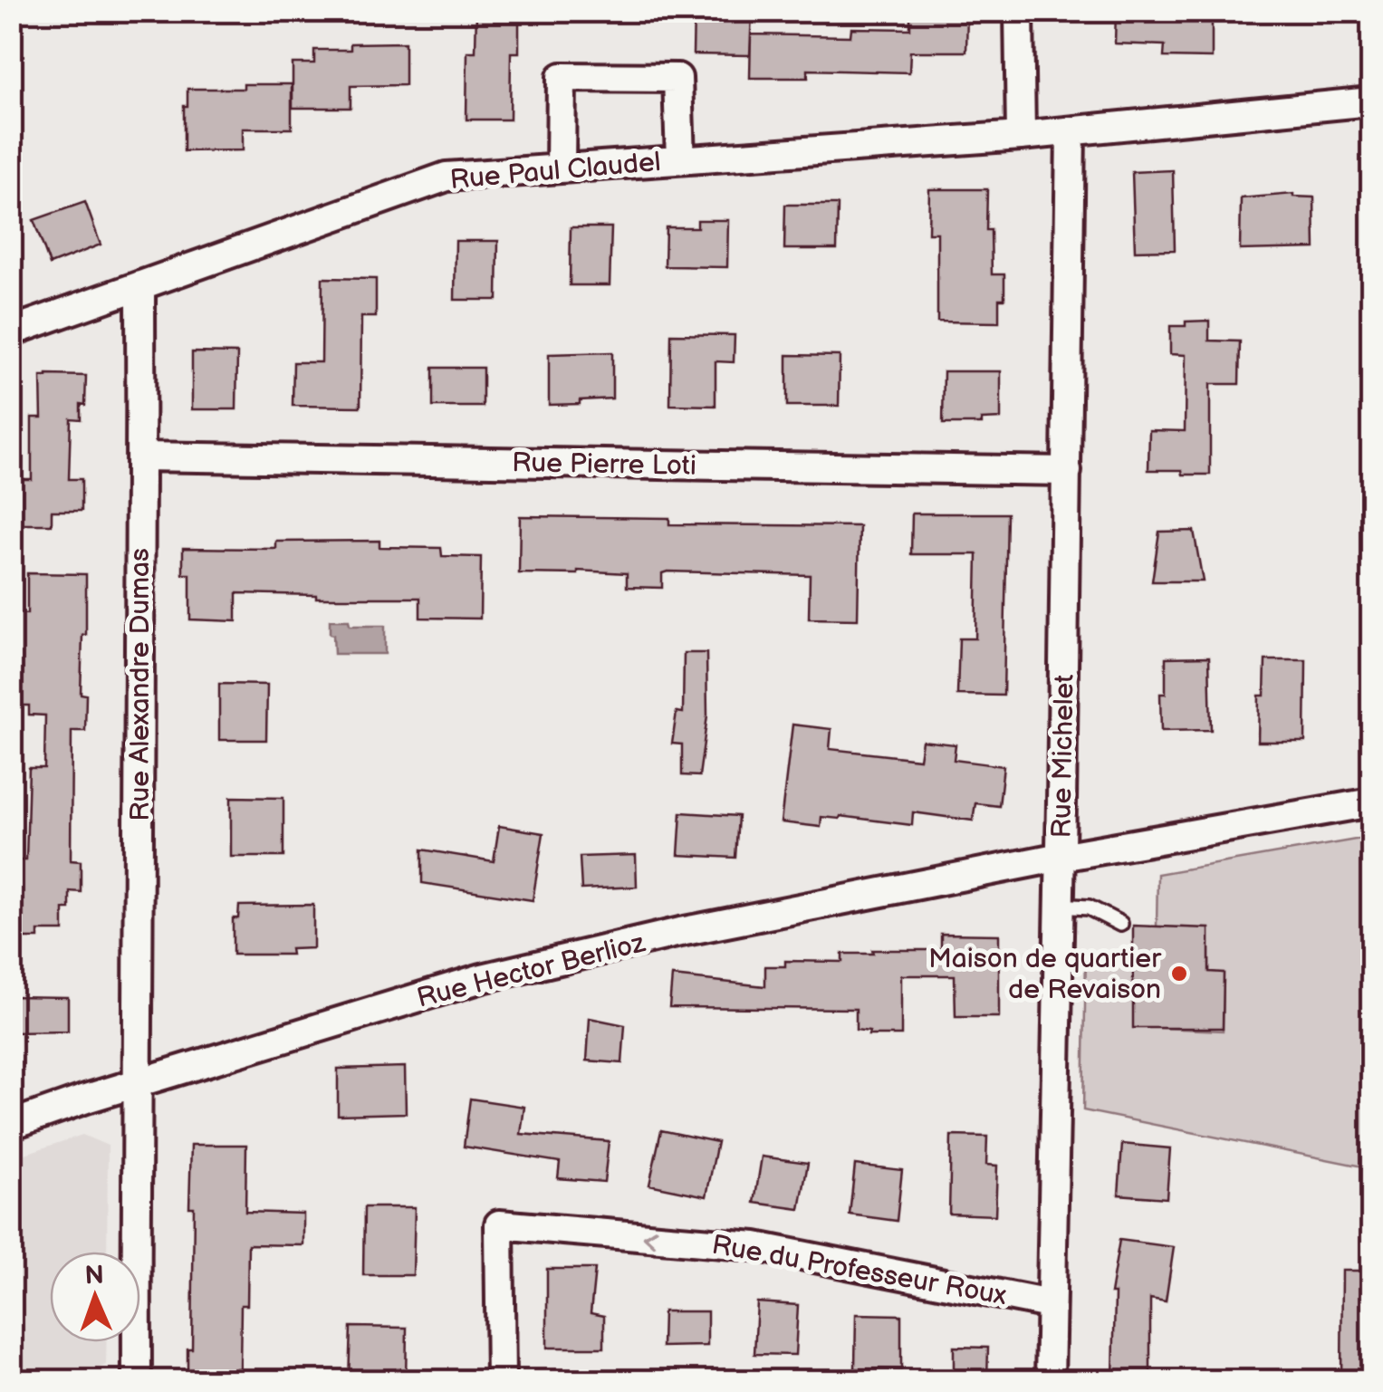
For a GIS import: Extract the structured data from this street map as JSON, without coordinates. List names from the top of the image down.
{
  "streets": {
    "street": [
      "Rue Paul Claudel",
      "Rue Pierre Loti",
      "Rue Alexandre Dumas",
      "Rue Michelet",
      "Rue Hector Berlioz",
      "Rue du Professeur Roux"
    ]
  },
  "crossings": [
    ["Rue Paul Claudel", "Rue Alexandre Dumas"],
    ["Rue Paul Claudel", "Rue Michelet"],
    ["Rue Pierre Loti", "Rue Alexandre Dumas"],
    ["Rue Pierre Loti", "Rue Michelet"],
    ["Rue Alexandre Dumas", "Rue Hector Berlioz"],
    ["Rue Michelet", "Rue Hector Berlioz"],
    ["Rue Michelet", "Rue du Professeur Roux"]
  ],
  "places": ["Maison de quartier de Revaison"],
  "north": "top"
}
